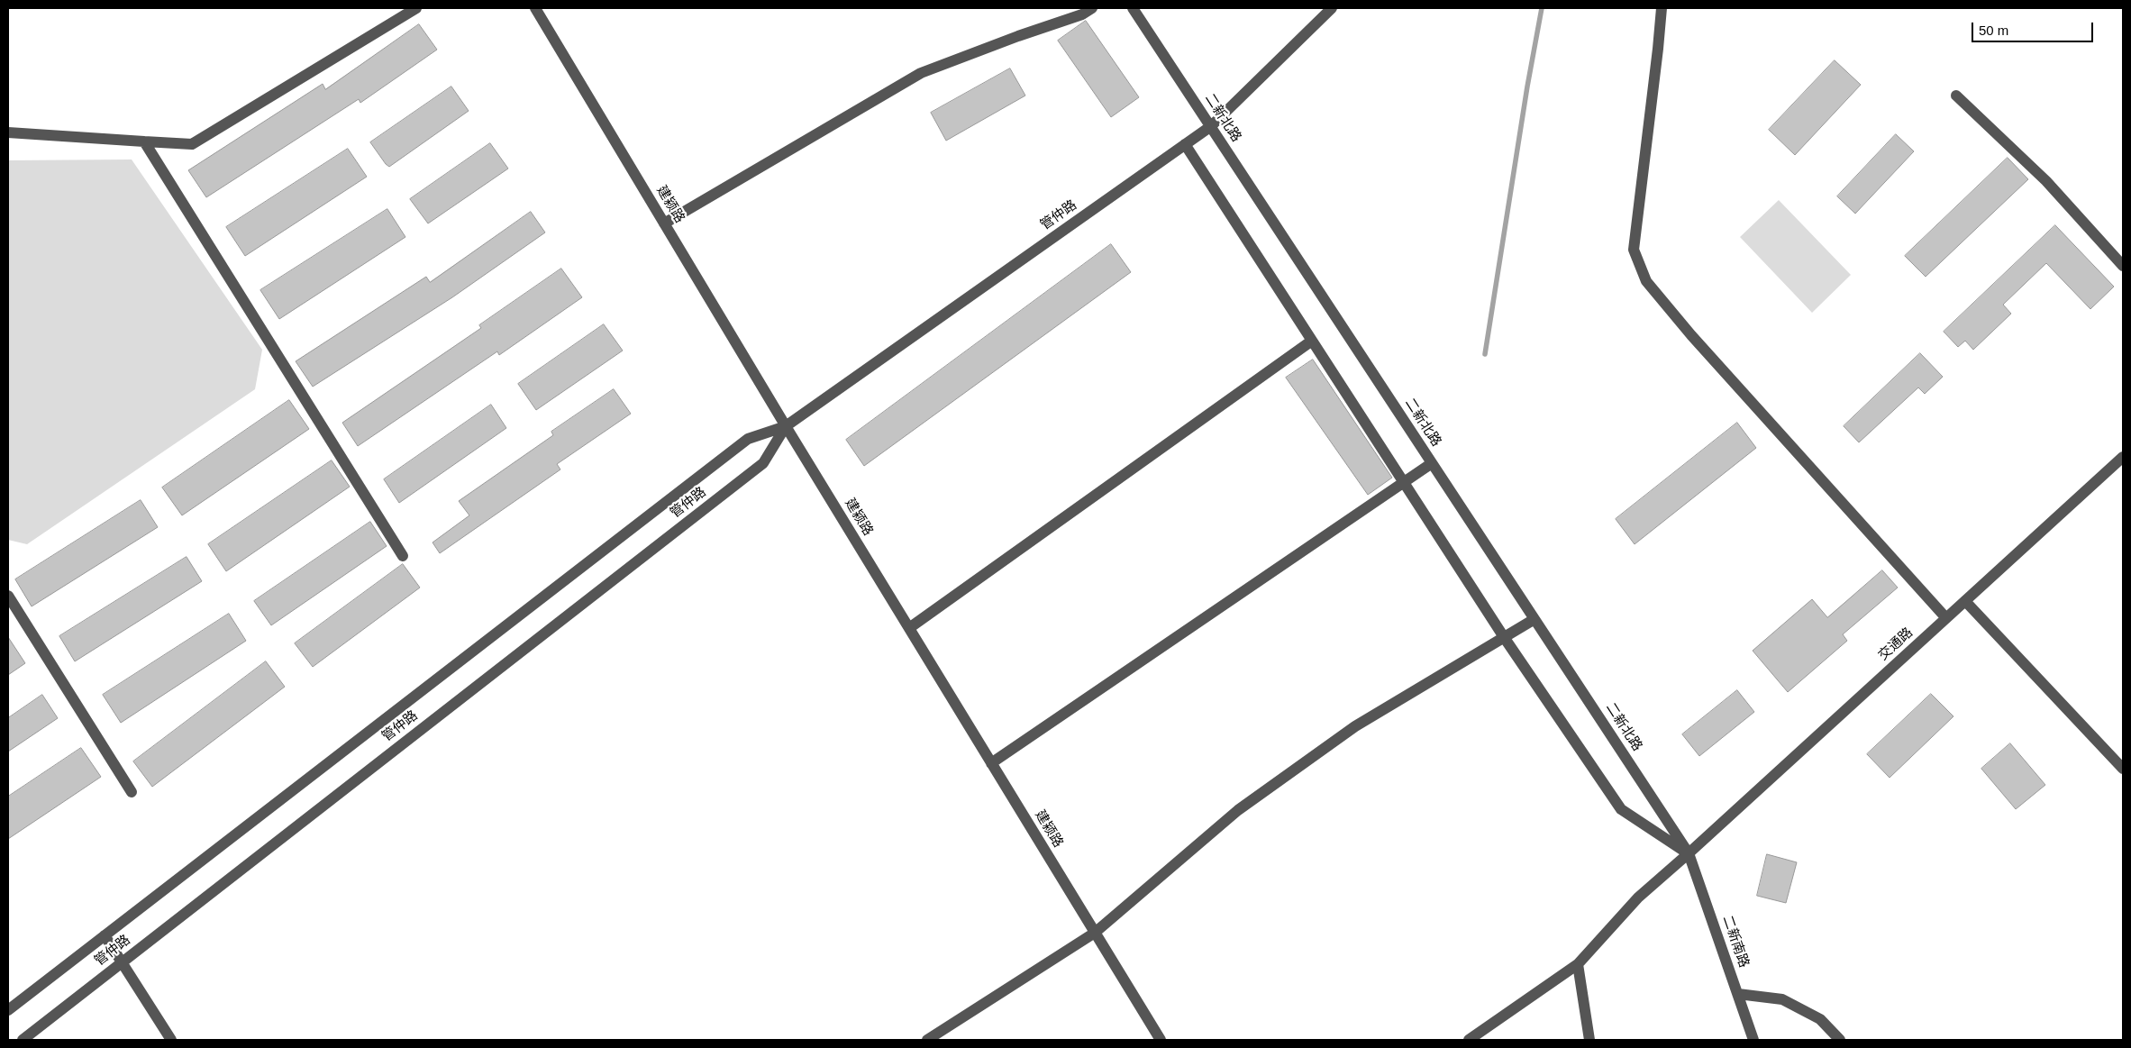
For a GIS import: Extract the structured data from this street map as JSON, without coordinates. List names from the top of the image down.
{
  "streets": {
    "street": [
      "二新北路",
      "建颍路",
      "管仲路",
      "交通路",
      "二新南路"
    ]
  },
  "crossings": [
    ["二新北路", "管仲路"],
    ["二新北路", "交通路"],
    ["二新北路", "二新南路"],
    ["建颍路", "管仲路"],
    ["交通路", "二新南路"]
  ],
  "scale_bar": "50 m"
}
